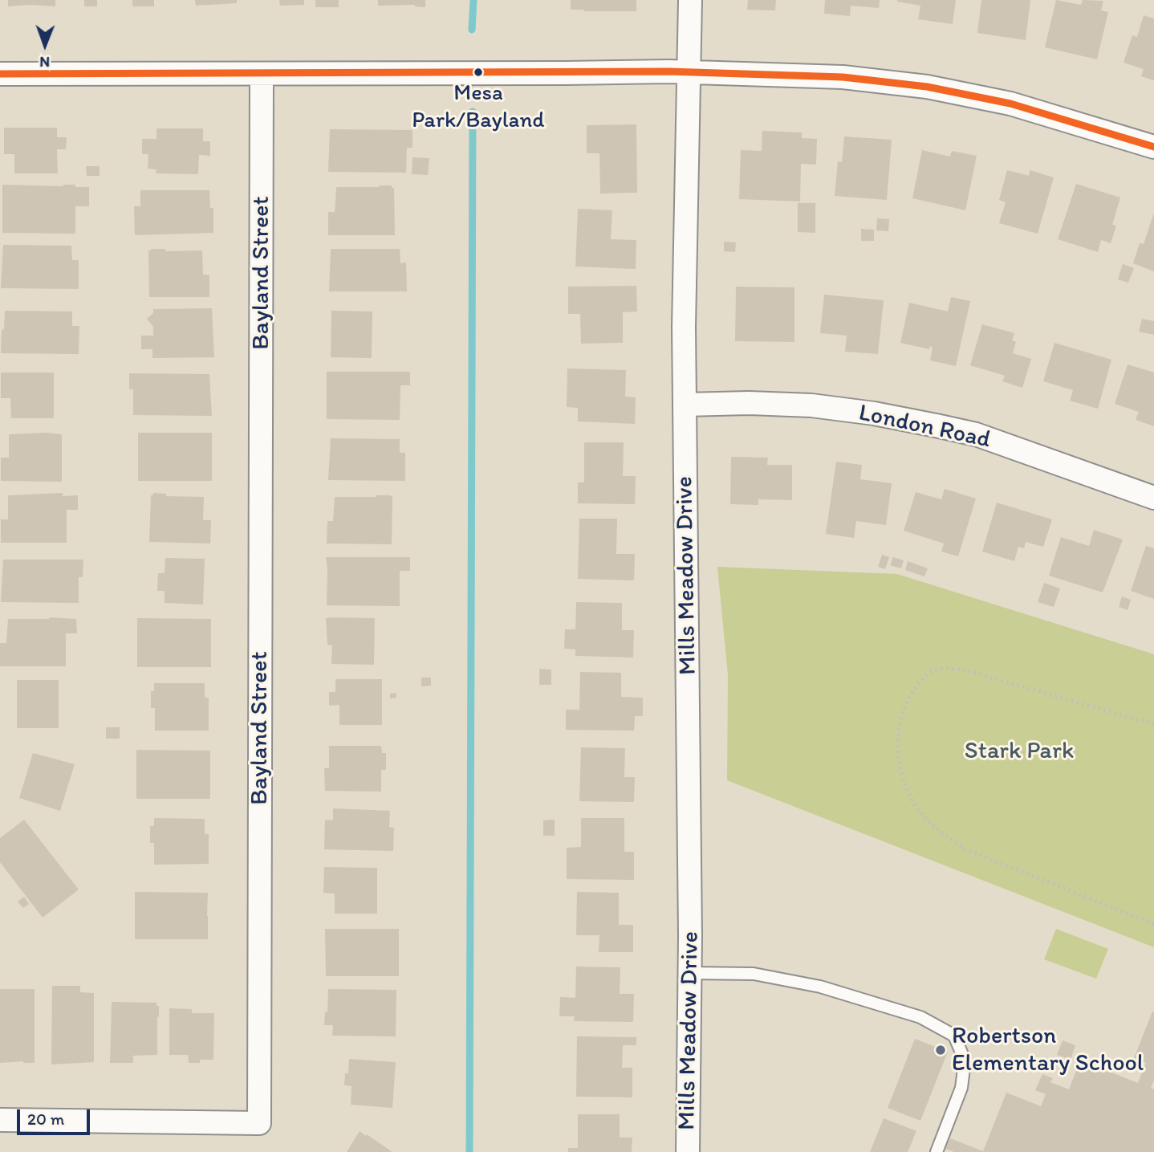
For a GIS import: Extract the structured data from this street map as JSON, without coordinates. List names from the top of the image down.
{
  "streets": {
    "street": ["Bayland Street", "London Road", "Mills Meadow Drive"]
  },
  "crossings": [
    ["London Road", "Mills Meadow Drive"]
  ],
  "parks": ["Stark Park"],
  "places": ["Mesa Park/Bayland", "Robertson Elementary School"],
  "scale_bar": "20 m",
  "north": "bottom"
}
